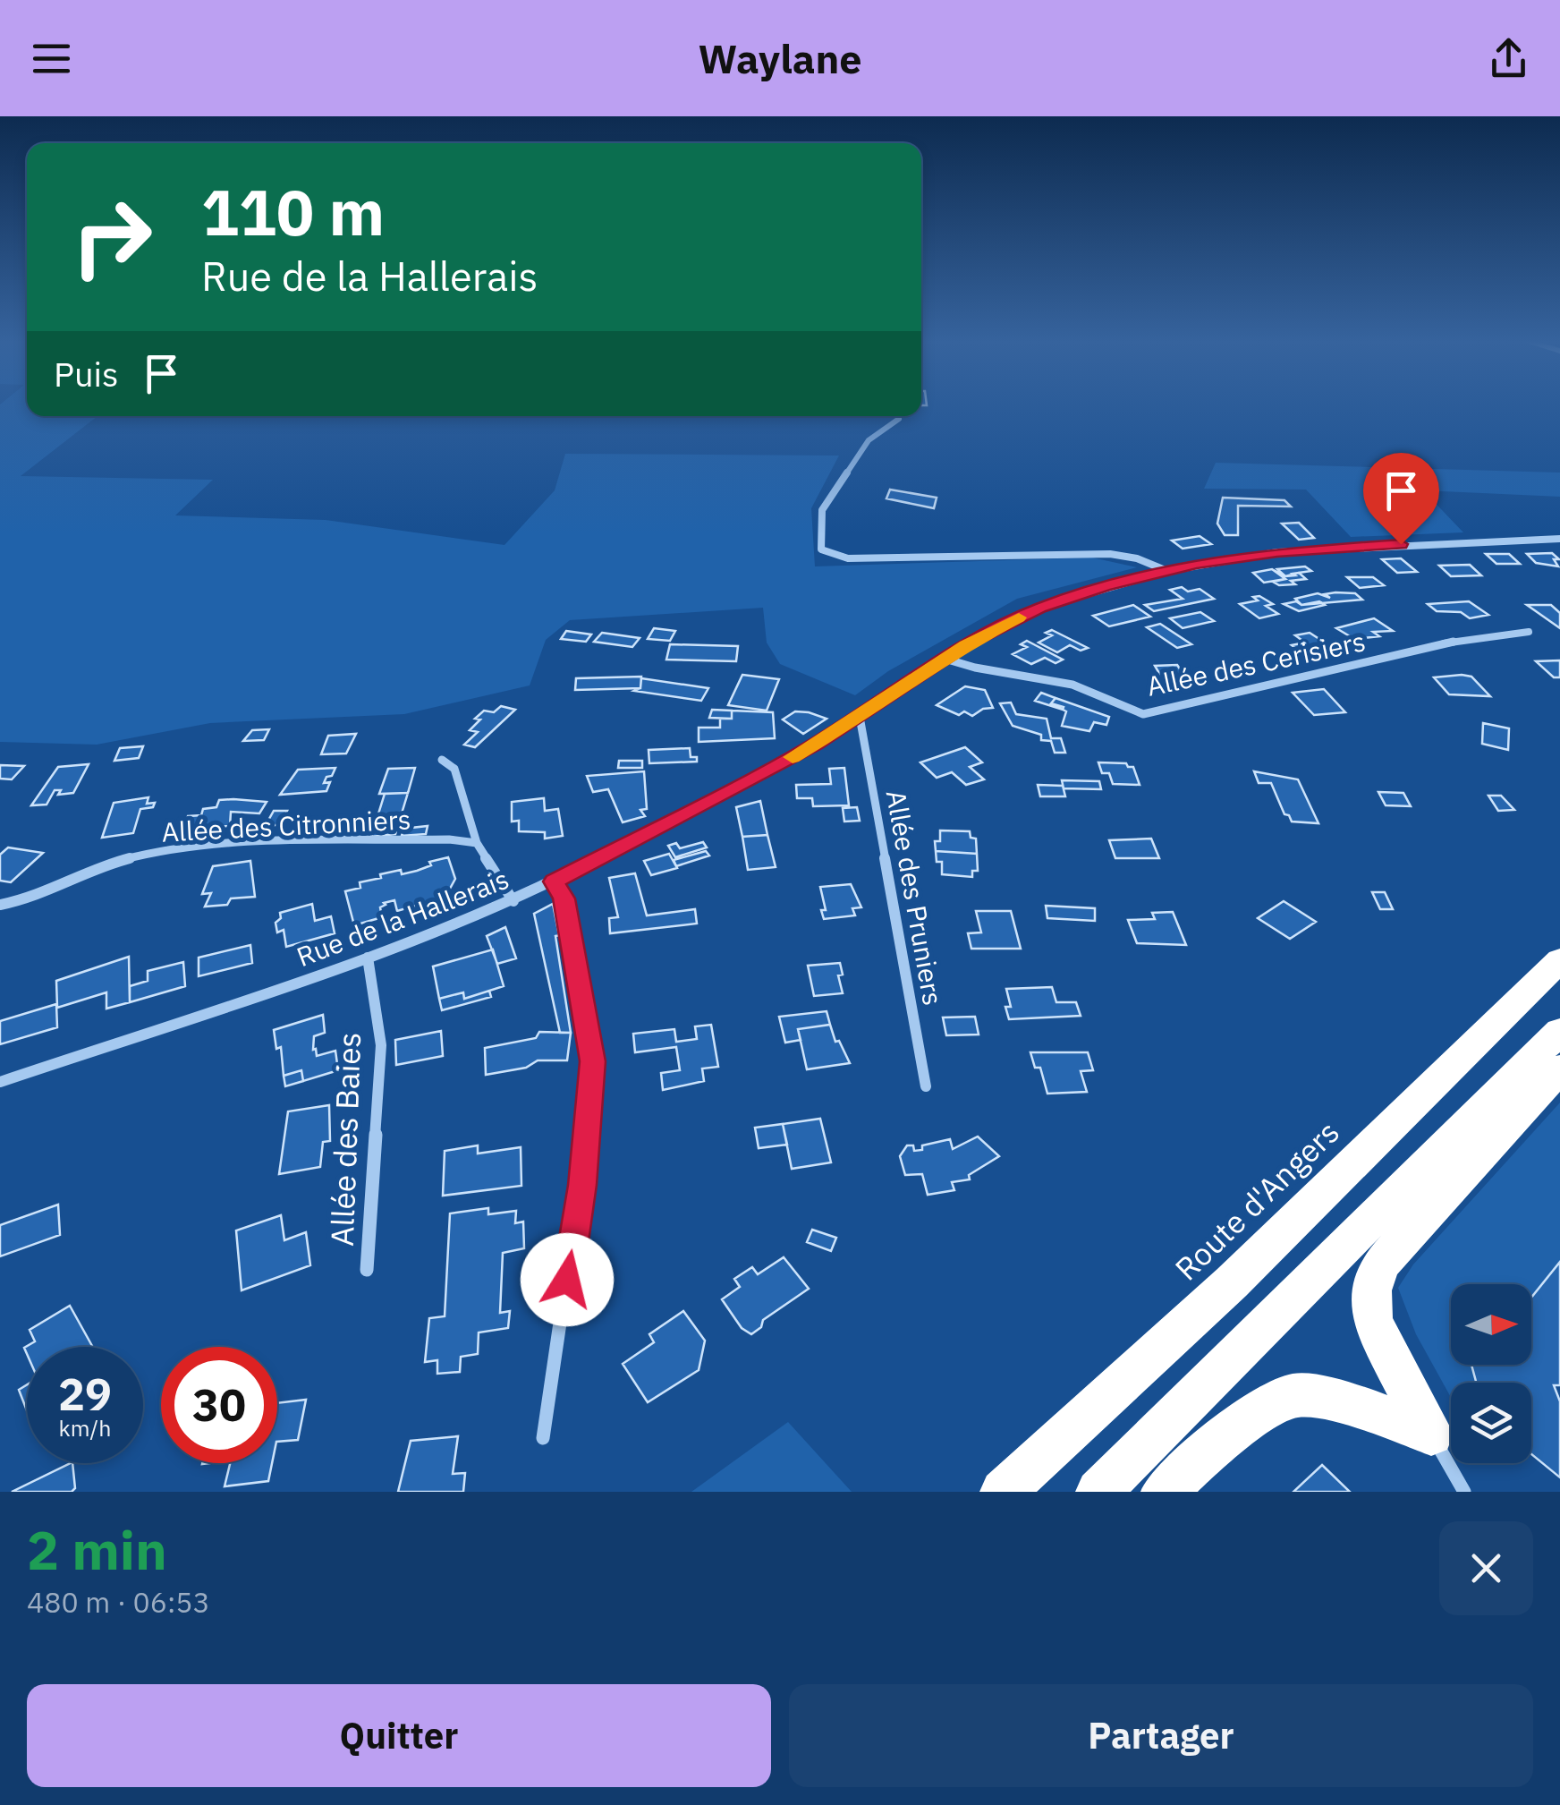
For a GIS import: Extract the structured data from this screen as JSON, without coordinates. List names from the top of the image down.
{
  "streets": {
    "highway": ["Route d'Angers"],
    "street": [
      "Allée des Cerisiers",
      "Allée des Citronniers",
      "Allée des Pruniers",
      "Rue de la Hallerais",
      "Allée des Baies"
    ]
  },
  "crossings": [
    ["Allée des Cerisiers", "Rue de la Hallerais"],
    ["Allée des Pruniers", "Rue de la Hallerais"],
    ["Rue de la Hallerais", "Allée des Baies"]
  ],
  "north": "right",
  "page": {
    "header": "Waylane",
    "turn": ["110 m", "Rue de la Hallerais"],
    "then": "Puis",
    "speed": "29 km/h",
    "limit": "30",
    "heading": ["2 min", "480 m · 06:53"],
    "buttons": ["Quitter", "Partager"]
  }
}
